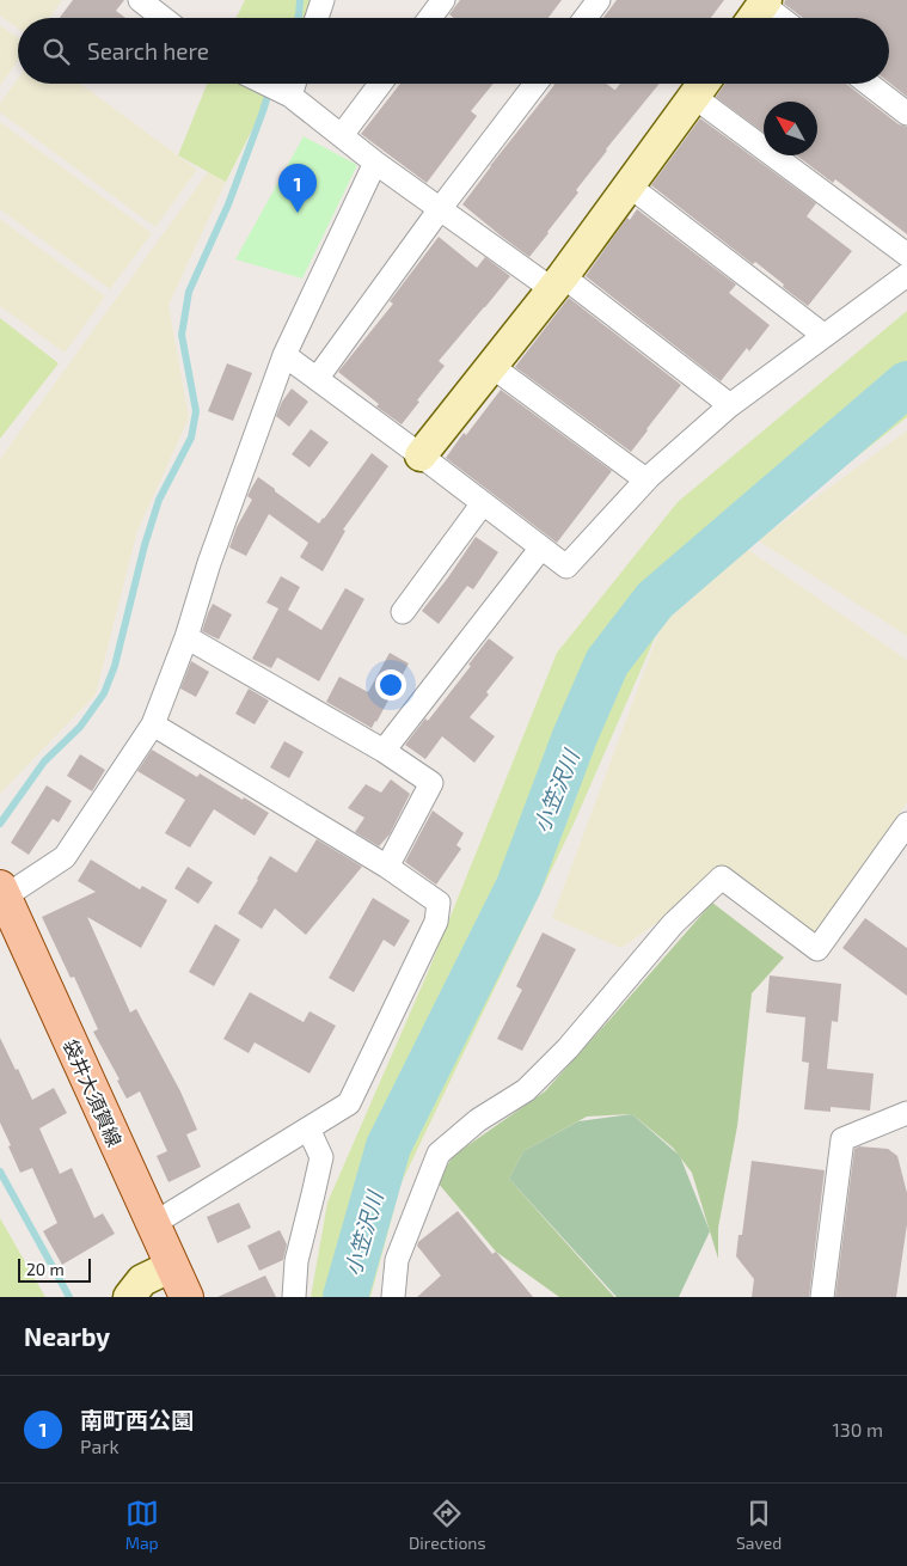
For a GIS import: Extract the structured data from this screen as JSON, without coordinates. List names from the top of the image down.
{
  "streets": {
    "main road": ["袋井大須賀線"]
  },
  "water": ["小笠沢川"],
  "scale_bar": "20 m",
  "north": "top left",
  "page": {
    "search": "Search here",
    "pins": "1",
    "scale": "20 m",
    "heading": "Nearby",
    "list": [
      {
        "mark": "1",
        "name": "南町西公園",
        "note": "Park",
        "value": "130 m"
      }
    ],
    "nav": ["Map", "Directions", "Saved"]
  }
}
